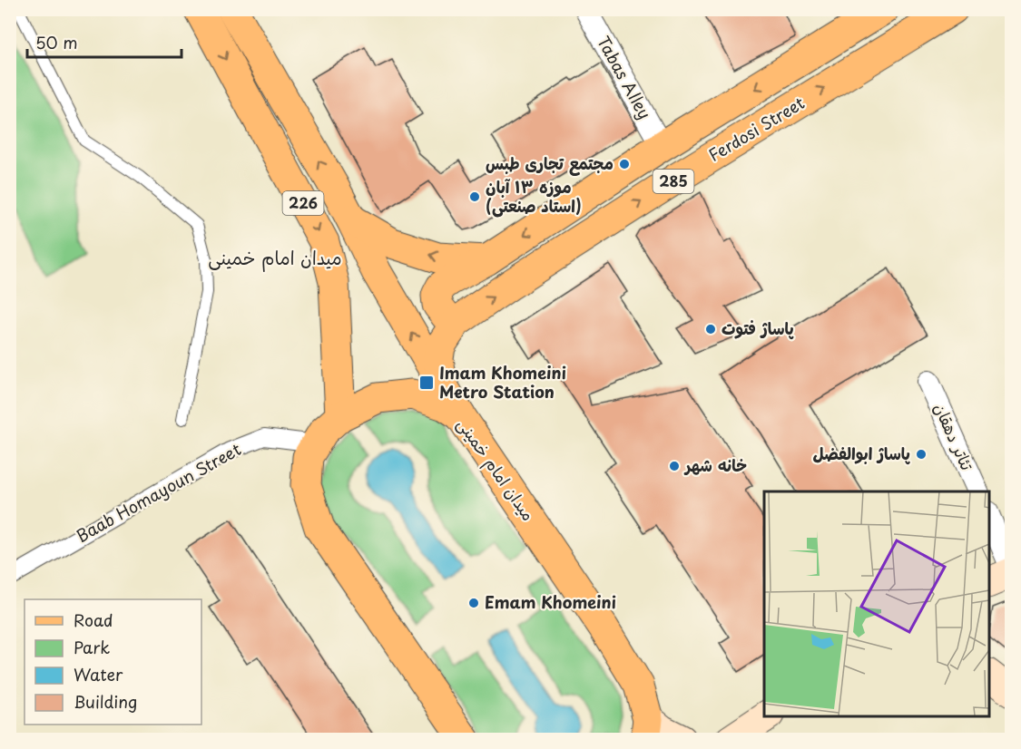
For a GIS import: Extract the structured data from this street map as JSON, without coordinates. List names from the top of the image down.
{
  "streets": {
    "main road": [
      "Ferdosi Street",
      "285",
      "226",
      "میدان امام خمینی"
    ],
    "street": ["Tabas Alley", "تئاتر دهقان", "Baab Homayoun Street"]
  },
  "crossings": [
    ["Tabas Alley", "285"],
    ["Ferdosi Street", "226"],
    ["226", "میدان امام خمینی"],
    ["میدان امام خمینی", "Baab Homayoun Street"]
  ],
  "districts": ["میدان امام خمینی"],
  "places": {
    "other": [
      "مجتمع تجاری طبس",
      "موزه ۱۳ آبان (استاد صنعتی)",
      "پاساژ فتوت",
      "پاساژ ابوالفضل",
      "خانه شهر",
      "Emam Khomeini"
    ],
    "transit": ["Imam Khomeini Metro Station"]
  },
  "legend": [
    "Road",
    "Park",
    "Water",
    "Building"
  ],
  "scale_bar": "50 m"
}
